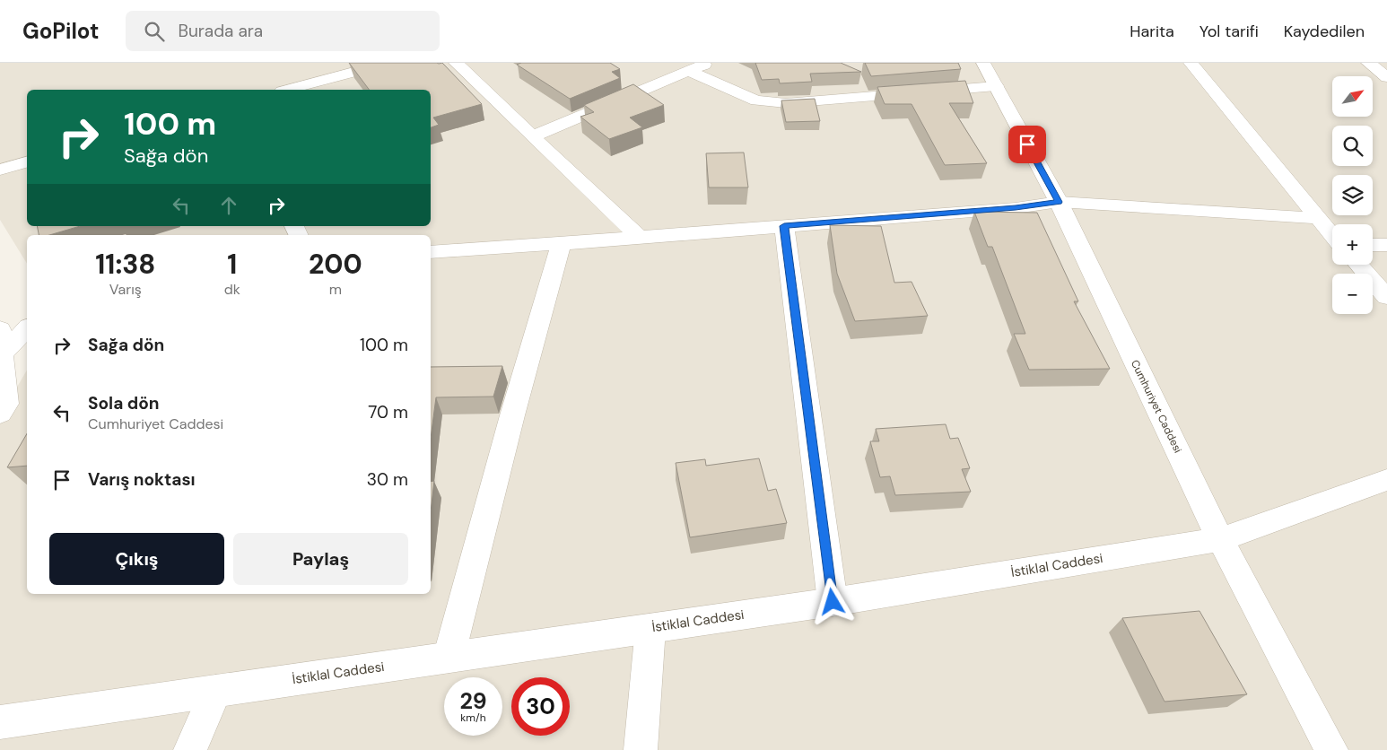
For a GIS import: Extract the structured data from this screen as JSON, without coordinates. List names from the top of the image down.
{
  "streets": {
    "street": ["Cumhuriyet Caddesi", "İstiklal Caddesi"]
  },
  "crossings": [
    ["Cumhuriyet Caddesi", "İstiklal Caddesi"]
  ],
  "north": "top right",
  "page": {
    "header": "GoPilot",
    "search": "Burada ara",
    "nav": ["Harita", "Yol tarifi", "Kaydedilen"],
    "map_buttons": ["+", "−"],
    "turn": ["100 m", "Sağa dön"],
    "eta": [
      "11:38",
      "Varış",
      "1",
      "dk",
      "200",
      "m"
    ],
    "list": [
      {
        "name": "Sağa dön",
        "value": "100 m"
      },
      {
        "name": "Sola dön",
        "note": "Cumhuriyet Caddesi",
        "value": "70 m"
      },
      {
        "name": "Varış noktası",
        "value": "30 m"
      }
    ],
    "buttons": ["Çıkış", "Paylaş"],
    "speed": "29 km/h",
    "limit": "30"
  }
}
